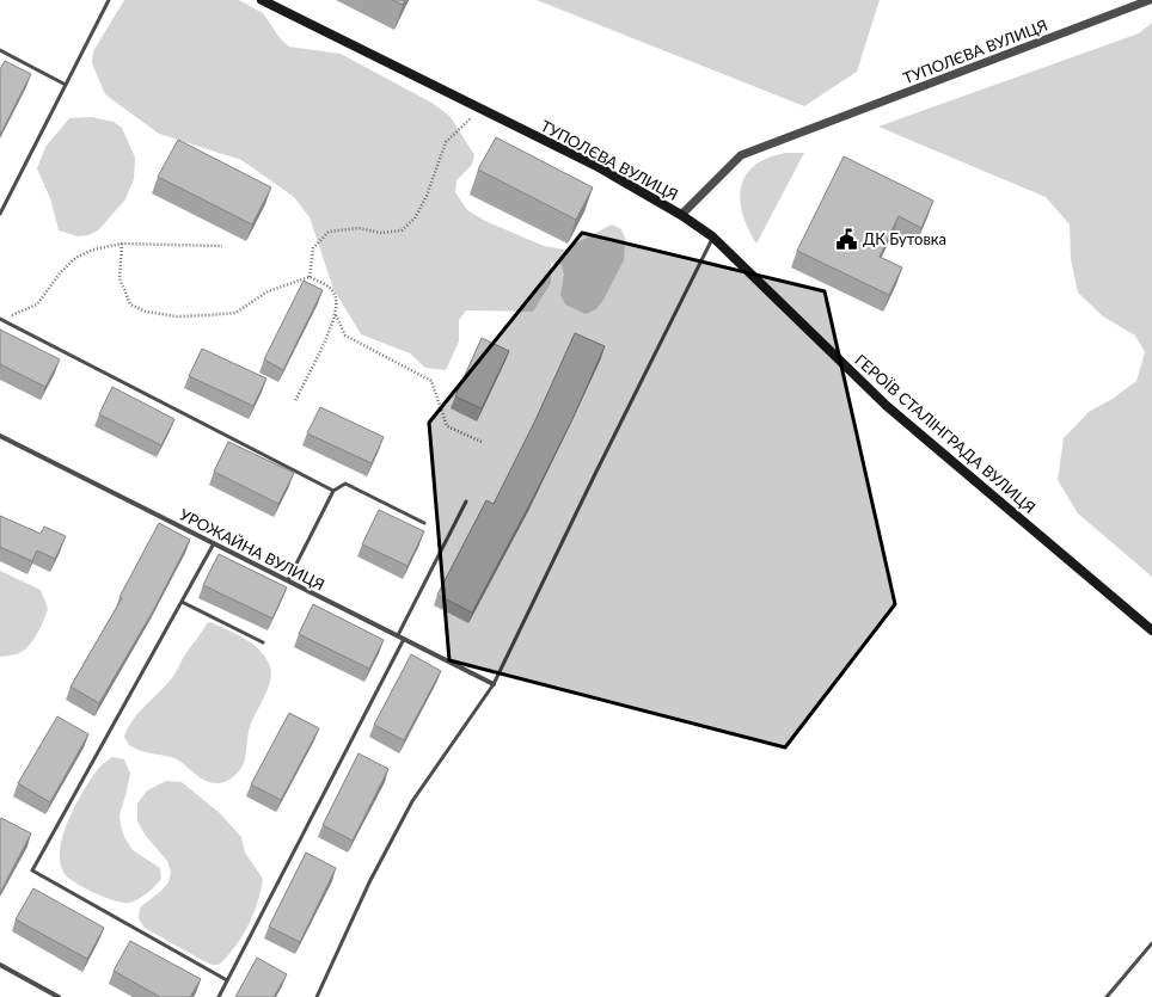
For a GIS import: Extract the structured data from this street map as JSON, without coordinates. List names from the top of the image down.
{
  "streets": {
    "main road": ["ТУПОЛЄВА ВУЛИЦЯ", "ГЕРОЇВ СТАЛІНГРАДА ВУЛИЦЯ"],
    "street": ["УРОЖАЙНА ВУЛИЦЯ"]
  },
  "crossings": [
    ["ТУПОЛЄВА ВУЛИЦЯ", "ГЕРОЇВ СТАЛІНГРАДА ВУЛИЦЯ"]
  ],
  "places": {
    "public building": ["ДК Бутовка"]
  }
}
